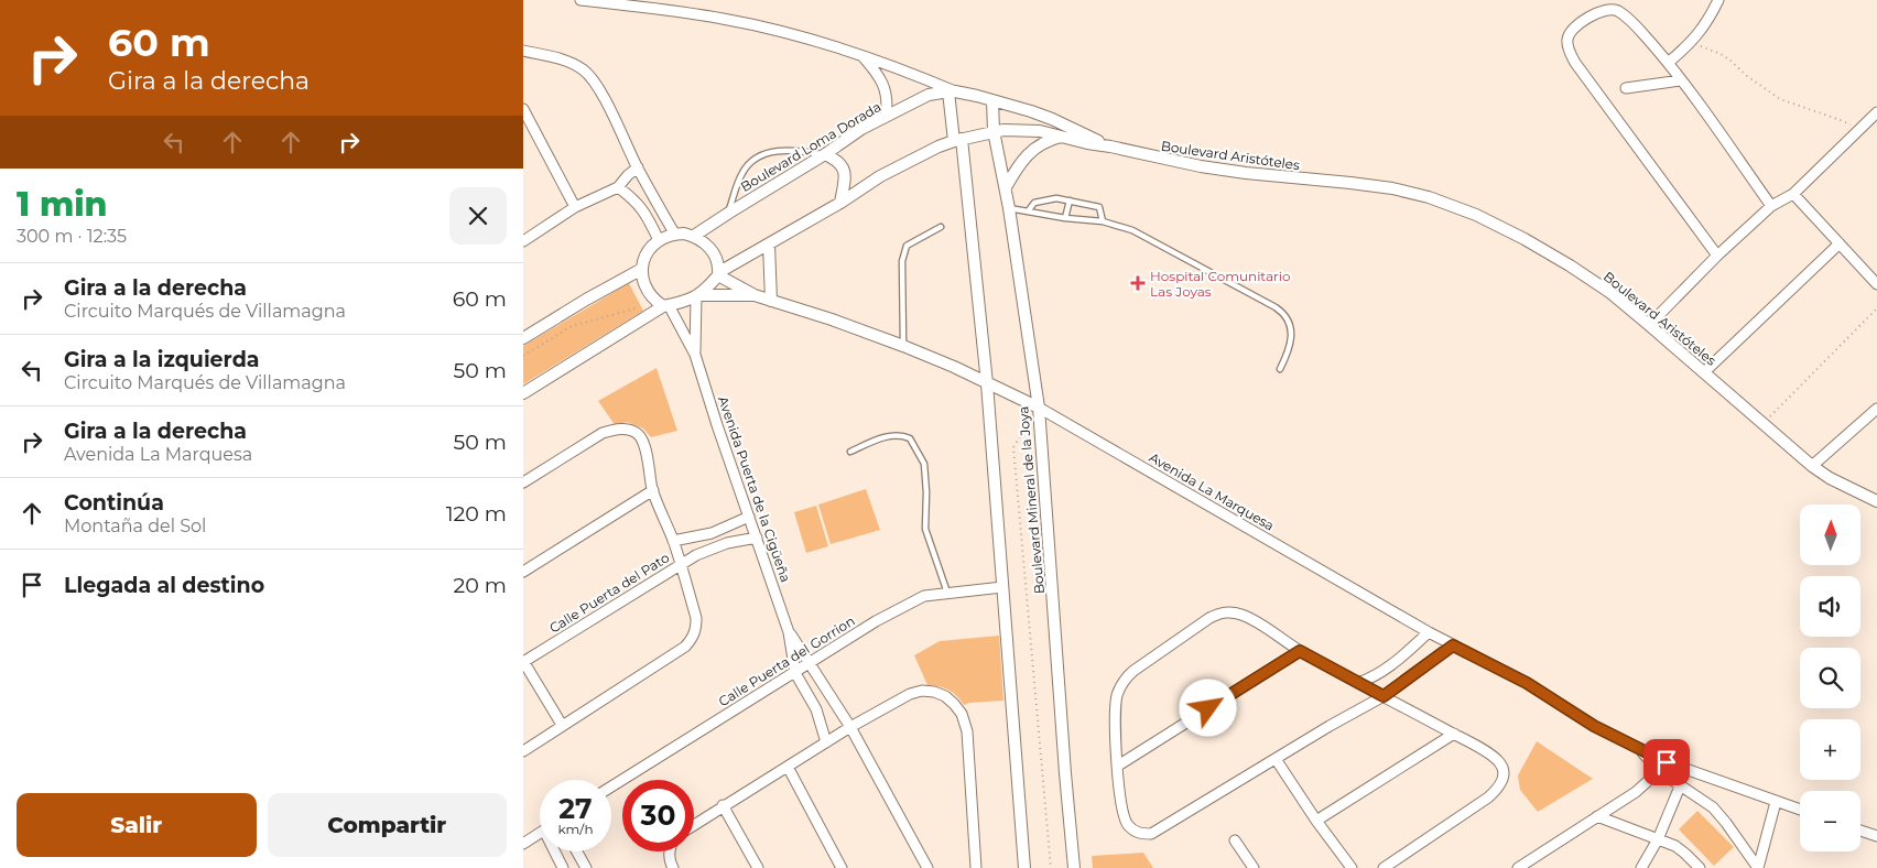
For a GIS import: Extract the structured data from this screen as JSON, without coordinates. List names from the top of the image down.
{
  "streets": {
    "street": [
      "Boulevard Loma Dorada",
      "Boulevard Aristóteles",
      "Avenida Puerta de la Cigüeña",
      "Avenida La Marquesa",
      "Boulevard Mineral de la Joya",
      "Calle Puerta del Pato",
      "Calle Puerta del Gorrion"
    ]
  },
  "crossings": [
    ["Boulevard Loma Dorada", "Boulevard Aristóteles"],
    ["Boulevard Loma Dorada", "Avenida Puerta de la Cigüeña"],
    ["Boulevard Loma Dorada", "Avenida La Marquesa"],
    ["Boulevard Aristóteles", "Boulevard Mineral de la Joya"],
    ["Avenida Puerta de la Cigüeña", "Avenida La Marquesa"],
    ["Avenida Puerta de la Cigüeña", "Calle Puerta del Pato"],
    ["Avenida Puerta de la Cigüeña", "Calle Puerta del Gorrion"],
    ["Avenida La Marquesa", "Boulevard Mineral de la Joya"]
  ],
  "places": {
    "health": ["Hospital Comunitario Las Joyas"]
  },
  "north": "top",
  "page": {
    "turn": ["60 m", "Gira a la derecha"],
    "heading": ["1 min", "300 m · 12:35"],
    "list": [
      {
        "name": "Gira a la derecha",
        "note": "Circuito Marqués de Villamagna",
        "value": "60 m"
      },
      {
        "name": "Gira a la izquierda",
        "note": "Circuito Marqués de Villamagna",
        "value": "50 m"
      },
      {
        "name": "Gira a la derecha",
        "note": "Avenida La Marquesa",
        "value": "50 m"
      },
      {
        "name": "Continúa",
        "note": "Montaña del Sol",
        "value": "120 m"
      },
      {
        "name": "Llegada al destino",
        "value": "20 m"
      }
    ],
    "map_buttons": ["+", "−"],
    "speed": "27 km/h",
    "limit": "30",
    "buttons": ["Salir", "Compartir"]
  }
}
